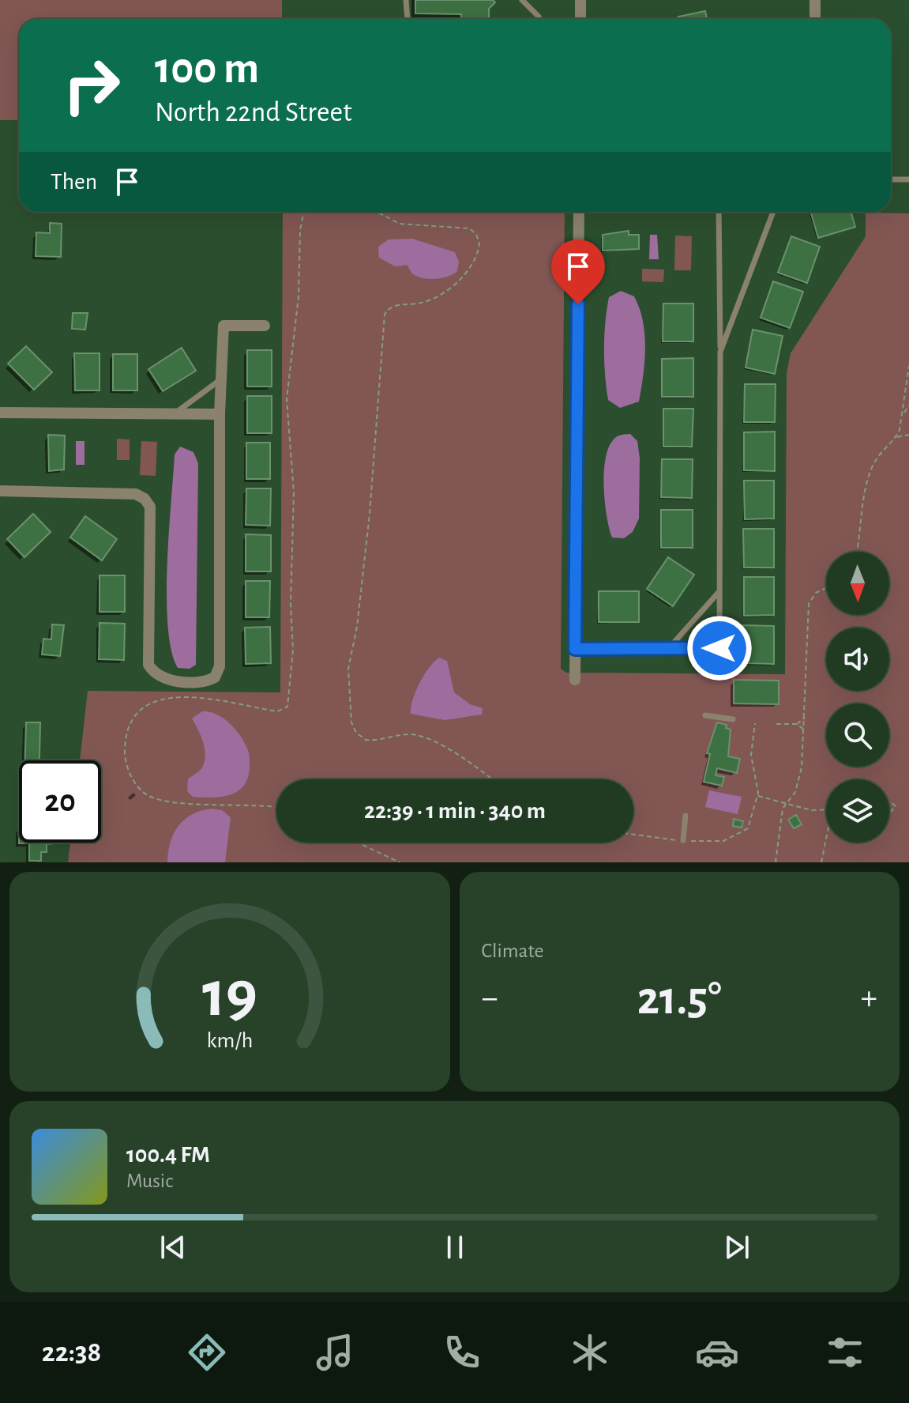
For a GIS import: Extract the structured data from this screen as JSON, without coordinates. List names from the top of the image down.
{
  "north": "bottom",
  "page": {
    "turn": ["100 m", "North 22nd Street"],
    "then": "Then",
    "limit": "20",
    "trip": "22:39 · 1 min · 340 m",
    "tile": "Climate",
    "heat": ["−", "21.5°", "+"],
    "song": ["100.4 FM", "Music"],
    "tabs": "22:38",
    "gauge": ["19", "km/h"]
  }
}
